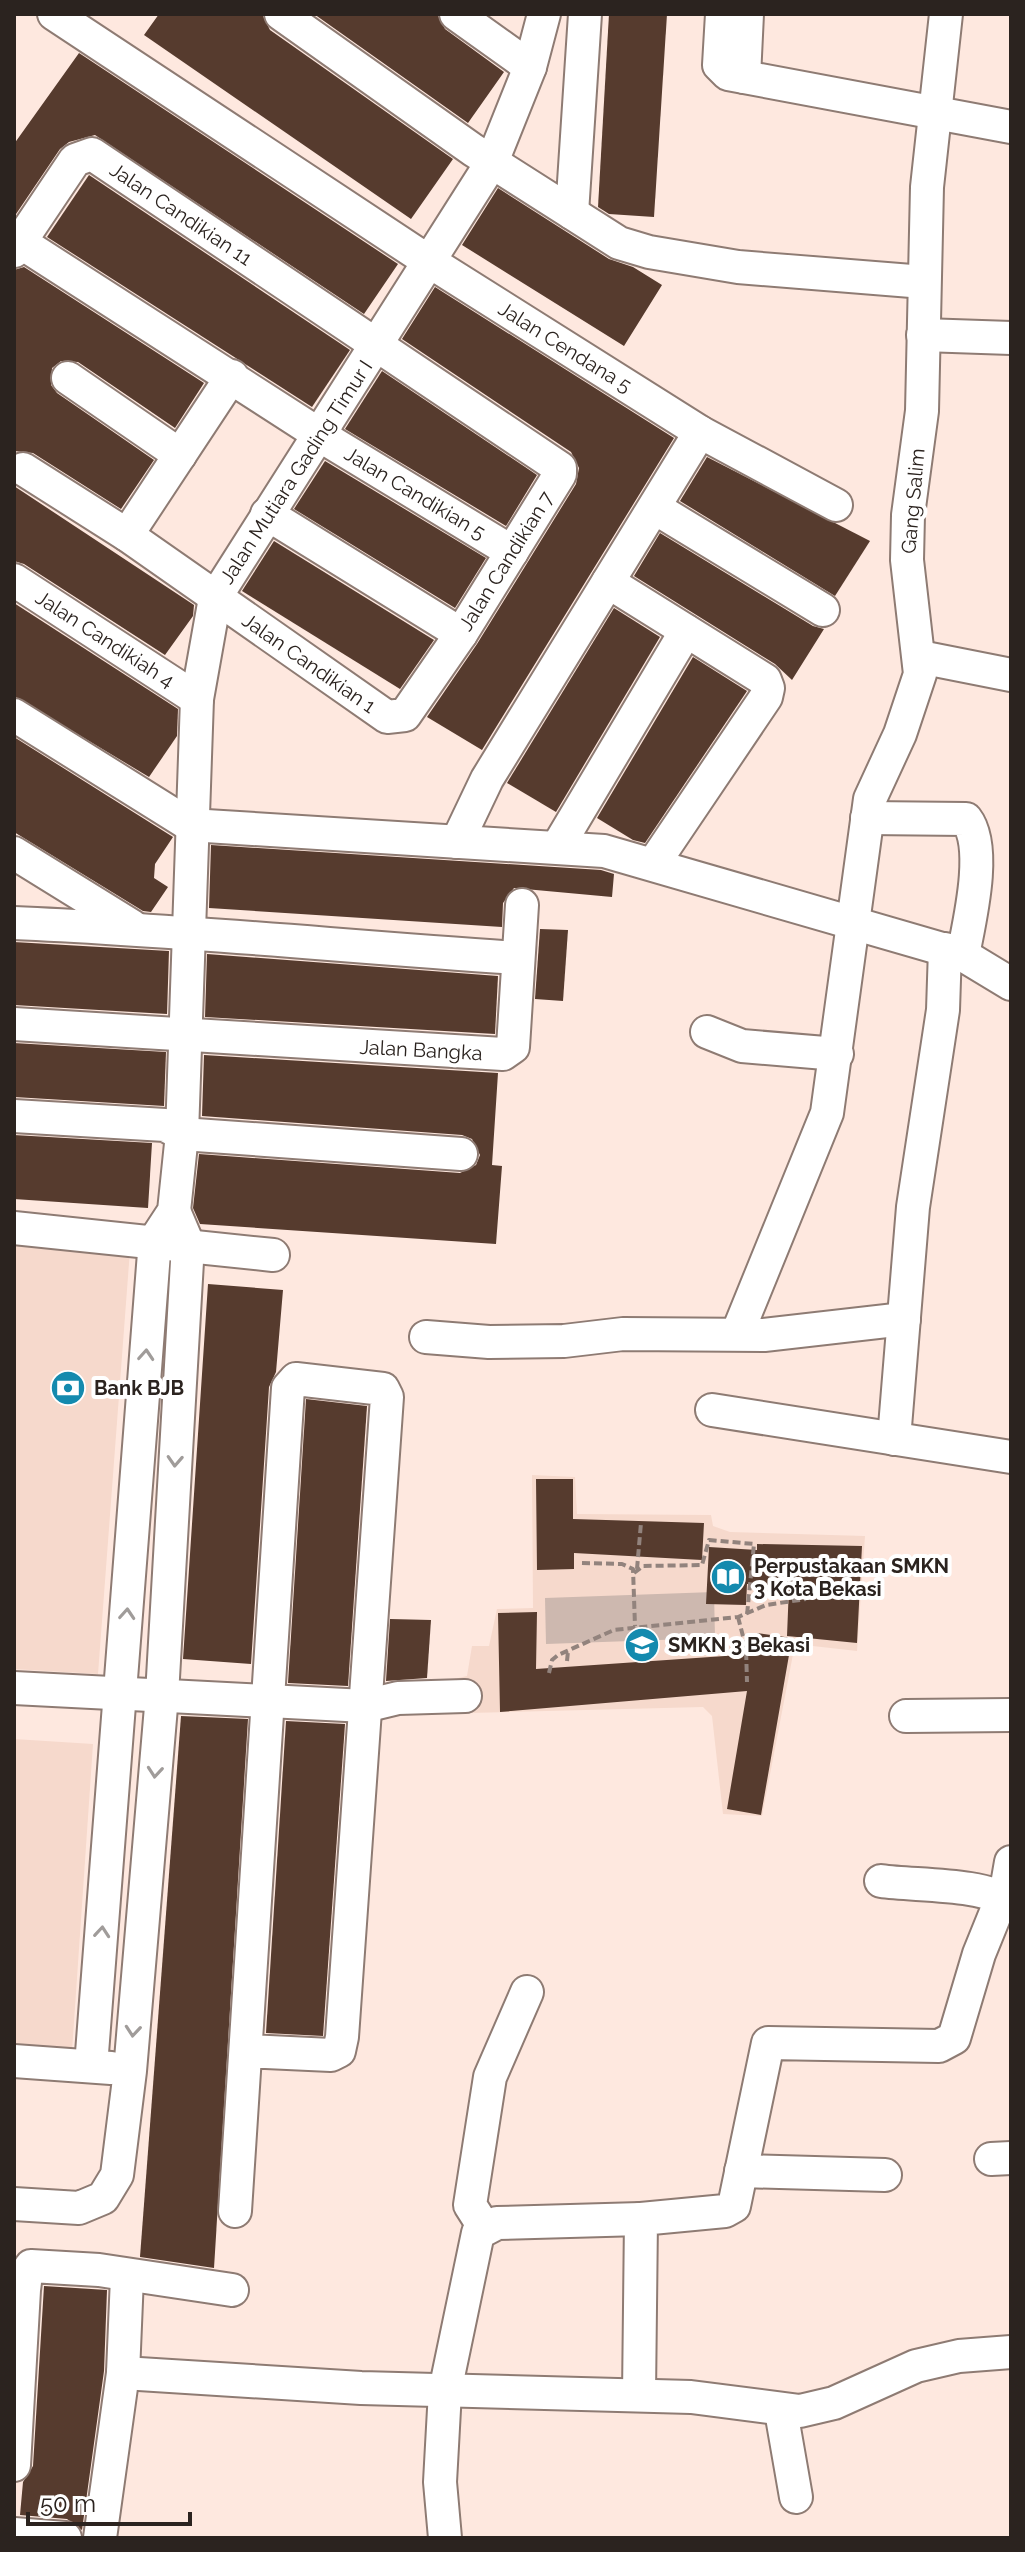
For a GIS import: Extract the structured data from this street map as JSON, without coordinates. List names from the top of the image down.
{
  "streets": {
    "street": [
      "Jalan Candikian 11",
      "Jalan Cendana 5",
      "Jalan Mutiara Gading Timur I",
      "Jalan Candikian 5",
      "Gang Salim",
      "Jalan Candikian 7",
      "Jalan Candikiah 4",
      "Jalan Candikian 1",
      "Jalan Bangka"
    ]
  },
  "crossings": [
    ["Jalan Candikian 11", "Jalan Mutiara Gading Timur I"],
    ["Jalan Candikian 11", "Jalan Candikian 5"],
    ["Jalan Candikian 11", "Jalan Candikian 7"],
    ["Jalan Cendana 5", "Jalan Mutiara Gading Timur I"],
    ["Jalan Mutiara Gading Timur I", "Jalan Candikian 5"],
    ["Jalan Mutiara Gading Timur I", "Jalan Candikian 7"],
    ["Jalan Mutiara Gading Timur I", "Jalan Candikiah 4"],
    ["Jalan Mutiara Gading Timur I", "Jalan Candikian 1"],
    ["Jalan Mutiara Gading Timur I", "Jalan Bangka"],
    ["Jalan Candikian 5", "Jalan Candikian 7"],
    ["Jalan Candikian 7", "Jalan Candikian 1"]
  ],
  "places": {
    "bank": ["Bank BJB"],
    "library": ["Perpustakaan SMKN 3 Kota Bekasi"],
    "school or university": ["SMKN 3 Bekasi"]
  },
  "scale_bar": "50 m"
}
